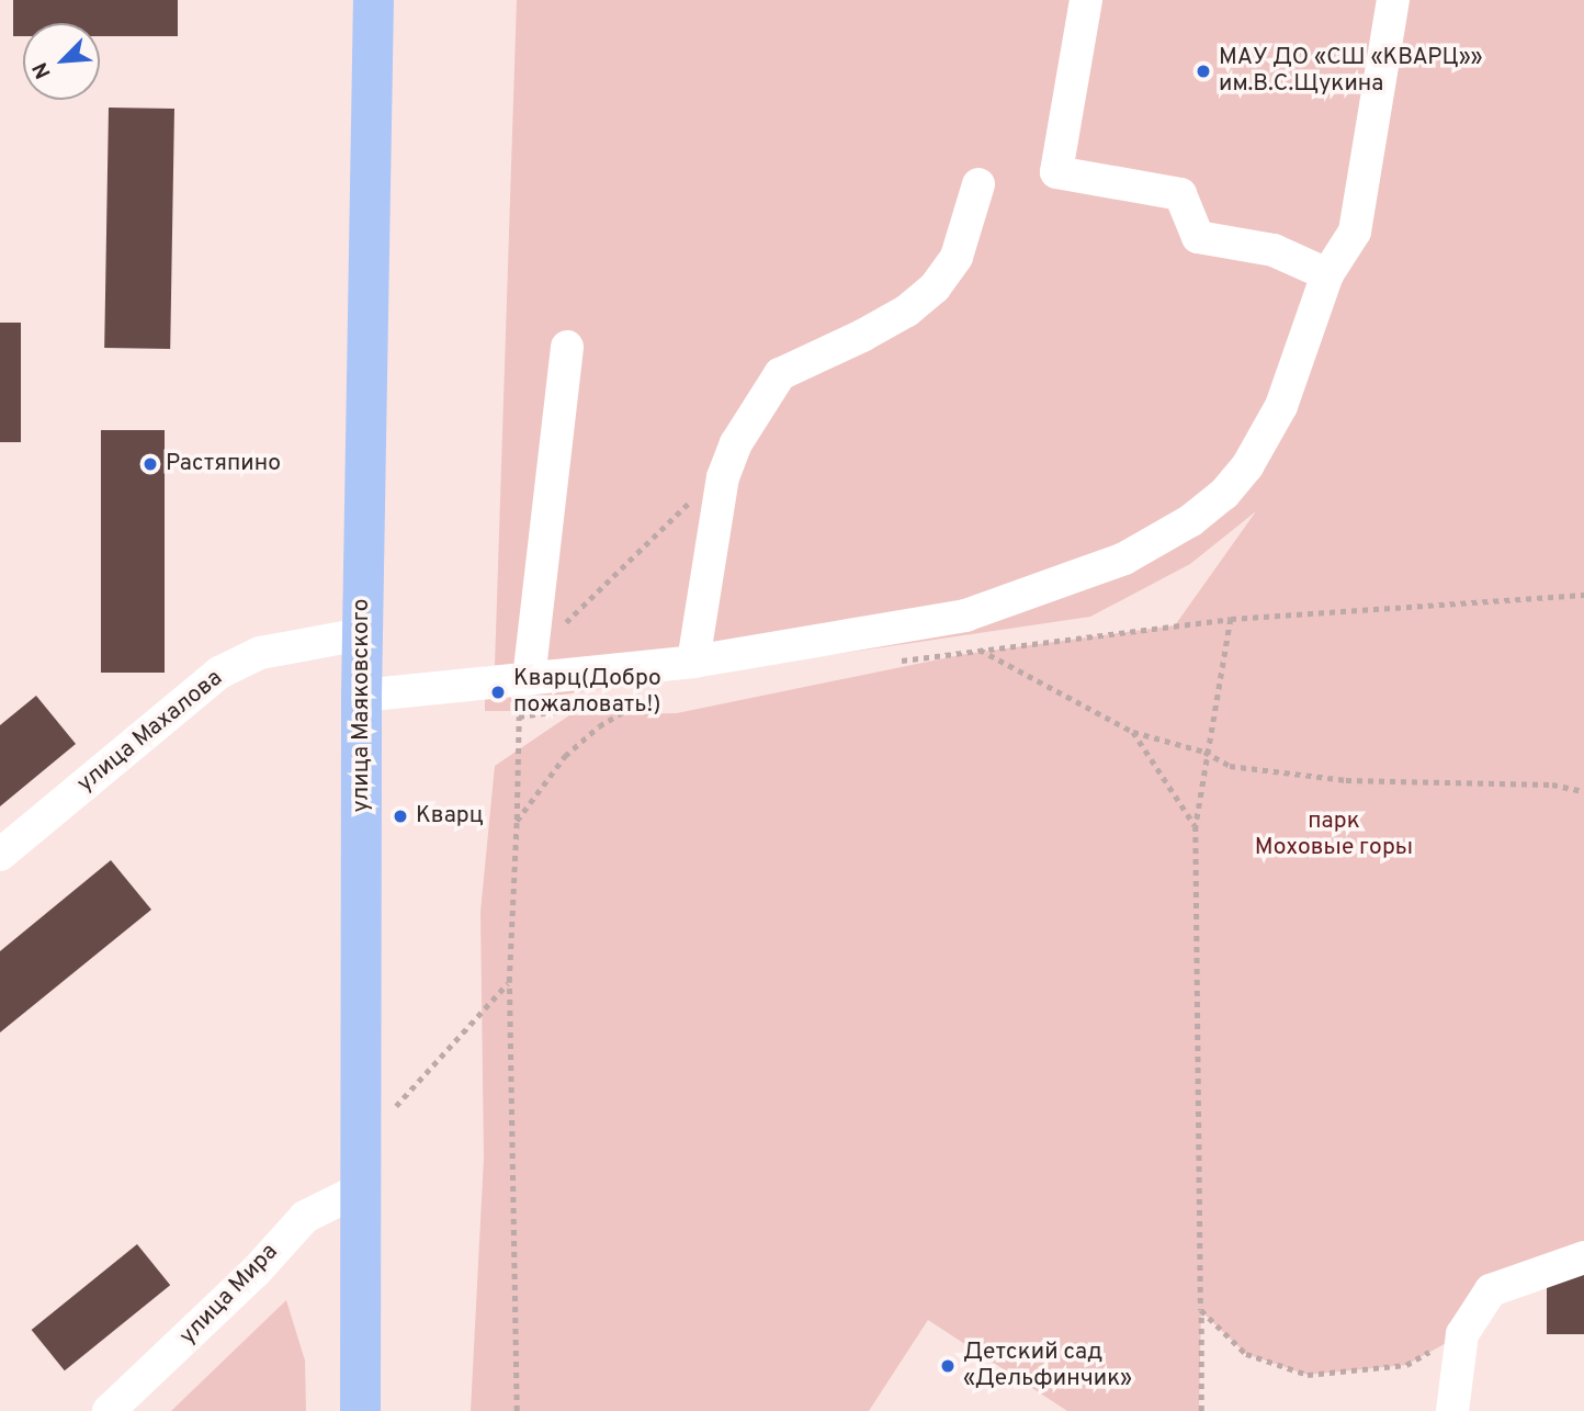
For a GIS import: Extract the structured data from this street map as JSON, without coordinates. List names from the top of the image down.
{
  "streets": {
    "main road": ["улица Маяковского"],
    "street": ["улица Махалова", "улица Мира"]
  },
  "crossings": [
    ["улица Маяковского", "улица Махалова"],
    ["улица Маяковского", "улица Мира"]
  ],
  "parks": ["парк Моховые горы"],
  "places": [
    "МАУ ДО «СШ «КВАРЦ»» им.В.С.Щукина",
    "Растяпино",
    "Кварц(Добро пожаловать!)",
    "Кварц",
    "Детский сад «Дельфинчик»"
  ],
  "north": "bottom left"
}
